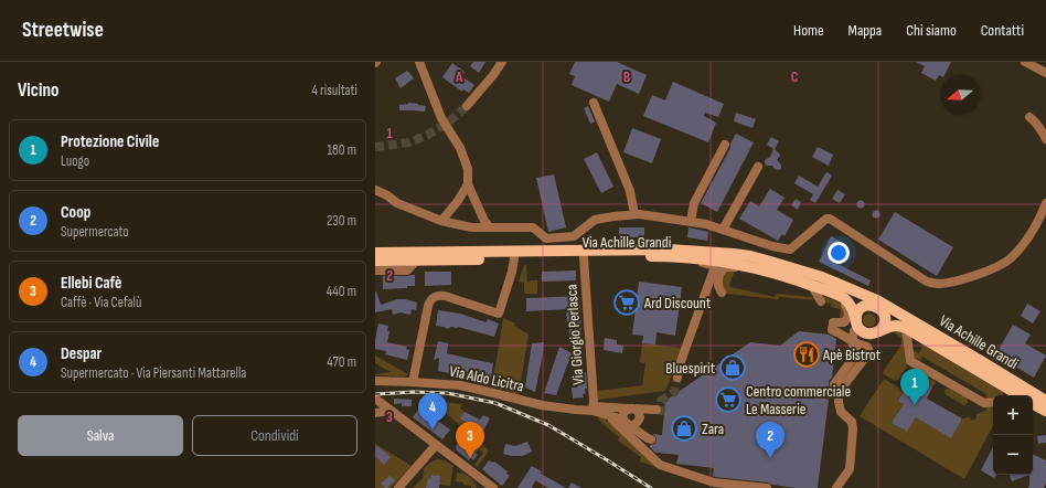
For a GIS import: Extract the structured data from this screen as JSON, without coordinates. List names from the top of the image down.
{
  "streets": {
    "main road": ["Via Achille Grandi"],
    "street": ["Via Giorgio Perlasca", "Via Aldo Licitra"]
  },
  "crossings": [
    ["Via Achille Grandi", "Via Giorgio Perlasca"],
    ["Via Giorgio Perlasca", "Via Aldo Licitra"]
  ],
  "places": {
    "supermarket": ["Ard Discount", "Centro commerciale Le Masserie"],
    "restaurant": ["Apè Bistrot"],
    "shop": ["Bluespirit", "Zara"]
  },
  "north": "left",
  "page": {
    "header": "Streetwise",
    "nav": [
      "Home",
      "Mappa",
      "Chi siamo",
      "Contatti"
    ],
    "heading": ["Vicino", "4 risultati"],
    "list": [
      {
        "mark": "1",
        "name": "Protezione Civile",
        "note": "Luogo",
        "value": "180 m"
      },
      {
        "mark": "2",
        "name": "Coop",
        "note": "Supermercato",
        "value": "230 m"
      },
      {
        "mark": "3",
        "name": "Ellebi Cafè",
        "note": "Caffè · Via Cefalù",
        "value": "440 m"
      },
      {
        "mark": "4",
        "name": "Despar",
        "note": "Supermercato · Via Piersanti Mattarella",
        "value": "470 m"
      }
    ],
    "pins": [
      "1",
      "4",
      "2",
      "3"
    ],
    "map_buttons": ["+", "−"],
    "buttons": ["Salva", "Condividi"]
  },
  "grid": {
    "columns": ["A", "B", "C"],
    "rows": ["1", "2", "3"]
  }
}
